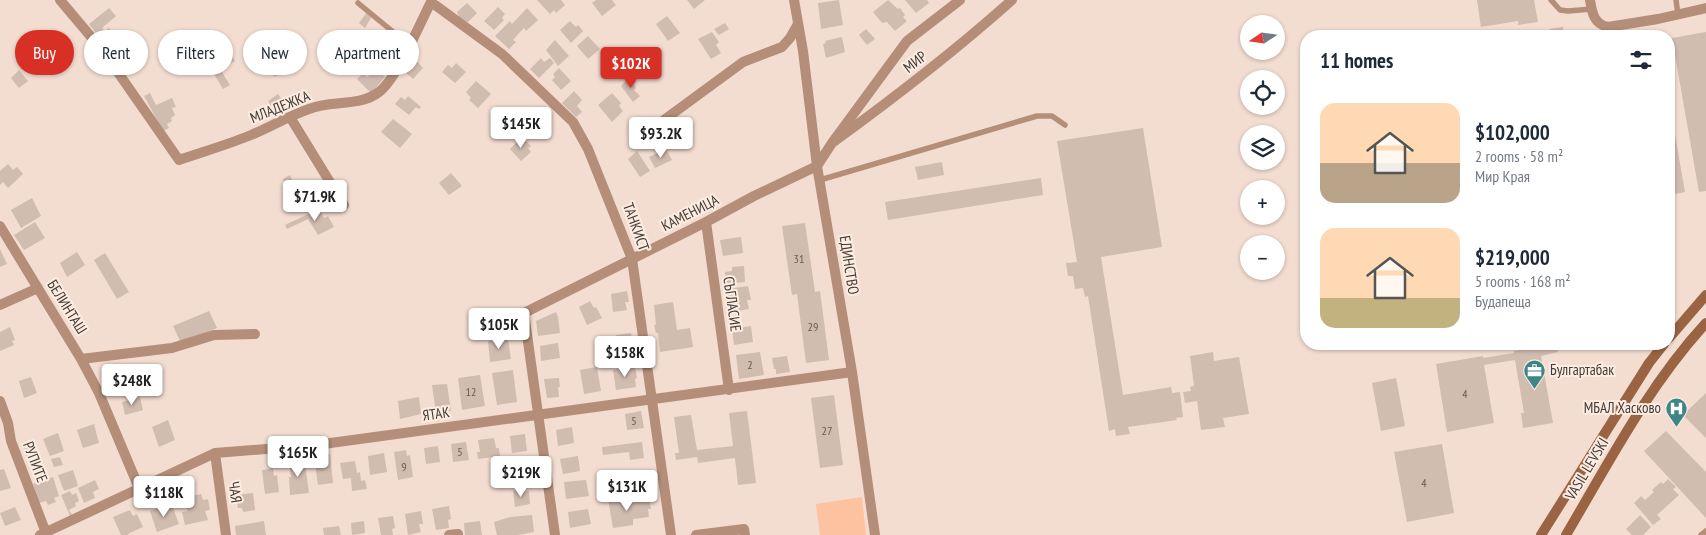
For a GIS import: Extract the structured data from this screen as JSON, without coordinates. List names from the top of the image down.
{
  "streets": {
    "main road": ["VASIL LEVSKI"],
    "street": [
      "МИР",
      "МЛАДЕЖКА",
      "КАМЕНИЦА",
      "ТАНКИСТ",
      "ЕДИНСТВО",
      "СЪГЛАСИЕ",
      "БЕЛИНТАШ",
      "ЯТАК",
      "РУПИТЕ",
      "ЧАЯ"
    ]
  },
  "crossings": [
    ["МИР", "КАМЕНИЦА"],
    ["МИР", "ЕДИНСТВО"],
    ["МЛАДЕЖКА", "ТАНКИСТ"],
    ["КАМЕНИЦА", "ТАНКИСТ"],
    ["КАМЕНИЦА", "ЕДИНСТВО"],
    ["КАМЕНИЦА", "СЪГЛАСИЕ"],
    ["КАМЕНИЦА", "ЯТАК"],
    ["ТАНКИСТ", "ЯТАК"],
    ["ЕДИНСТВО", "ЯТАК"],
    ["СЪГЛАСИЕ", "ЯТАК"],
    ["БЕЛИНТАШ", "ЯТАК"],
    ["ЯТАК", "РУПИТЕ"],
    ["ЯТАК", "ЧАЯ"]
  ],
  "places": {
    "office": ["Булгартабак"],
    "hospital": ["МБАЛ Хасково"]
  },
  "house_numbers": [
    "31",
    "29",
    "2",
    "12",
    "4",
    "5",
    "27",
    "5",
    "9",
    "4"
  ],
  "north": "left",
  "page": {
    "map_buttons": ["+", "−"],
    "chip": [
      "Buy",
      "Rent",
      "Filters",
      "New",
      "Apartment"
    ],
    "heading": "11 homes",
    "price": [
      "$102K",
      "$145K",
      "$93.2K",
      "$71.9K",
      "$105K",
      "$158K",
      "$248K",
      "$165K",
      "$219K",
      "$131K",
      "$118K"
    ],
    "list": [
      {
        "name": "$102,000",
        "note": "2 rooms · 58 m² · Мир Края"
      },
      {
        "name": "$219,000",
        "note": "5 rooms · 168 m² · Будапеща"
      }
    ]
  }
}
